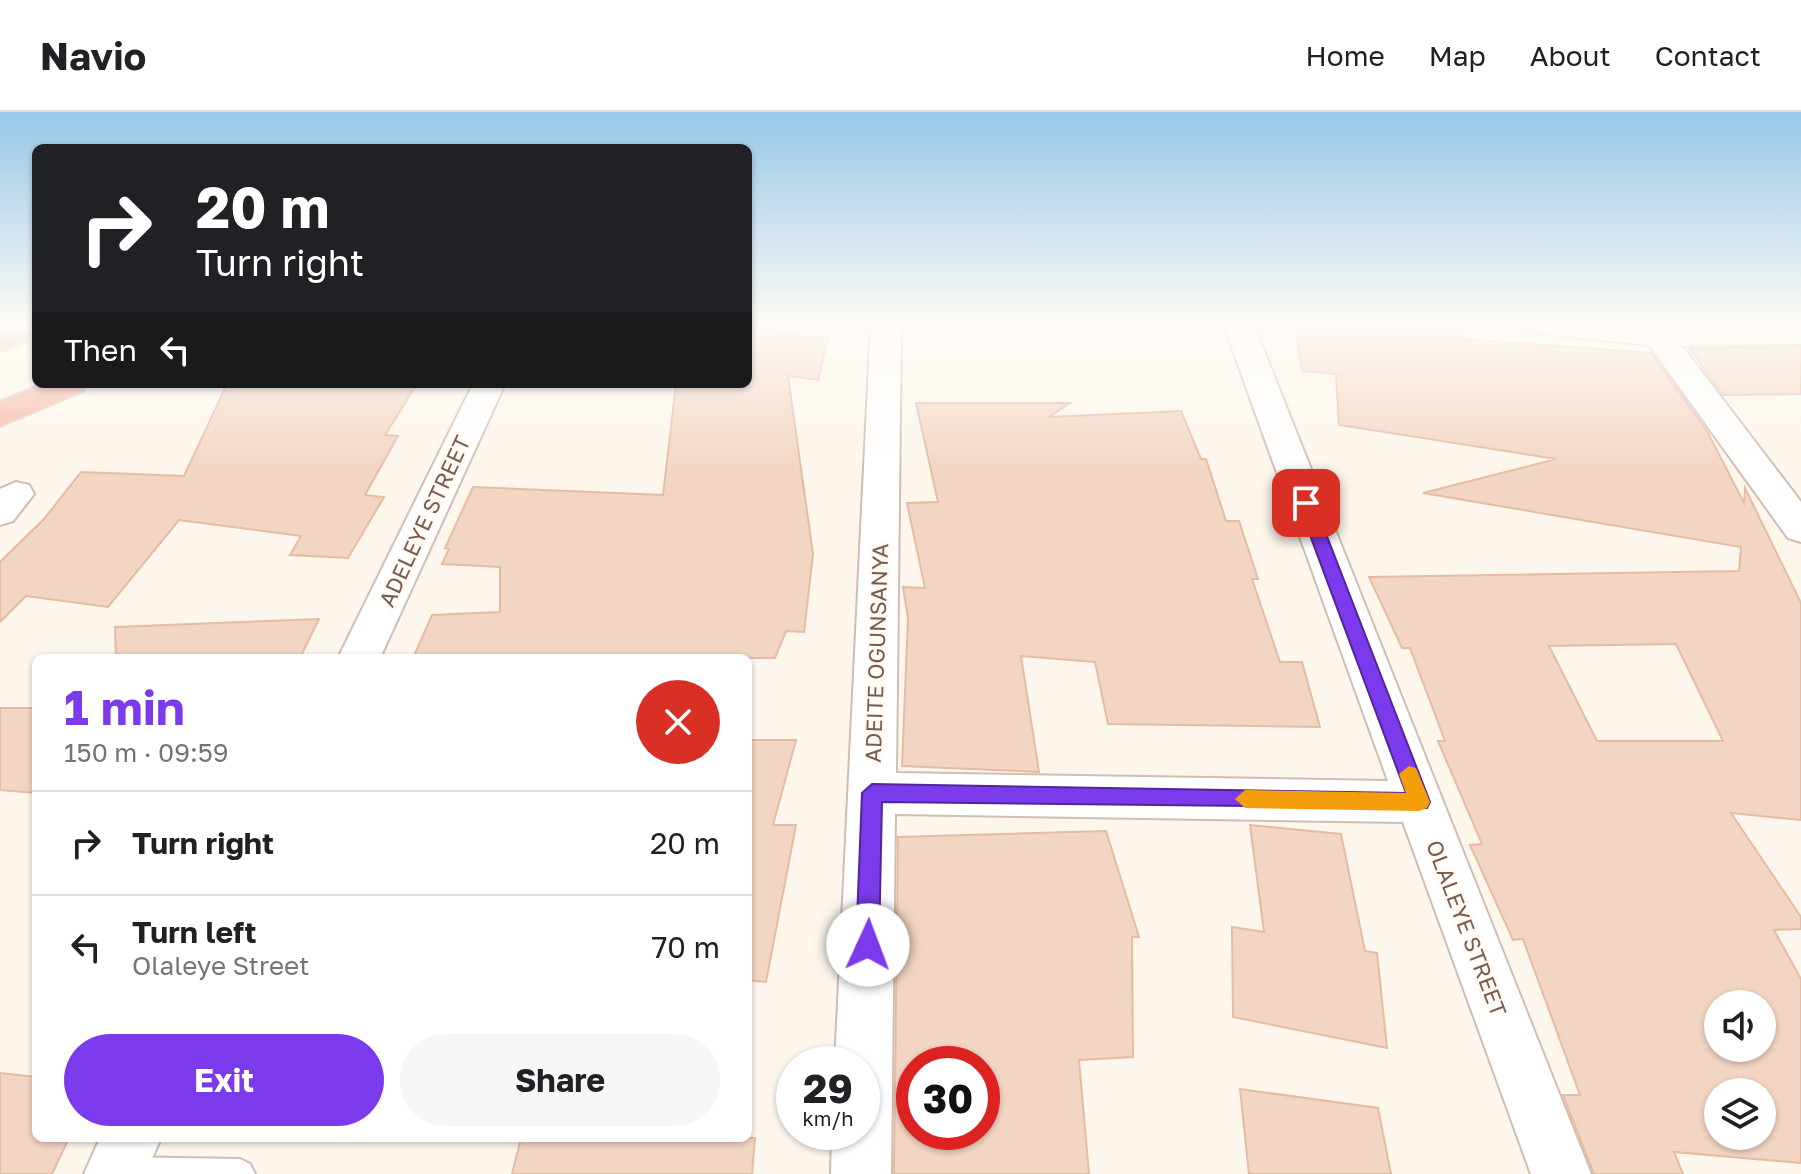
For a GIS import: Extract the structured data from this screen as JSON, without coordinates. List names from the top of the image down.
{
  "streets": {
    "street": ["ADELEYE STREET", "ADEITE OGUNSANYA", "OLALEYE STREET"]
  },
  "page": {
    "header": "Navio",
    "nav": [
      "Home",
      "Map",
      "About",
      "Contact"
    ],
    "turn": ["20 m", "Turn right"],
    "then": "Then",
    "heading": ["1 min", "150 m · 09:59"],
    "list": [
      {
        "name": "Turn right",
        "value": "20 m"
      },
      {
        "name": "Turn left",
        "note": "Olaleye Street",
        "value": "70 m"
      }
    ],
    "buttons": ["Exit", "Share"],
    "speed": "29 km/h",
    "limit": "30"
  }
}
